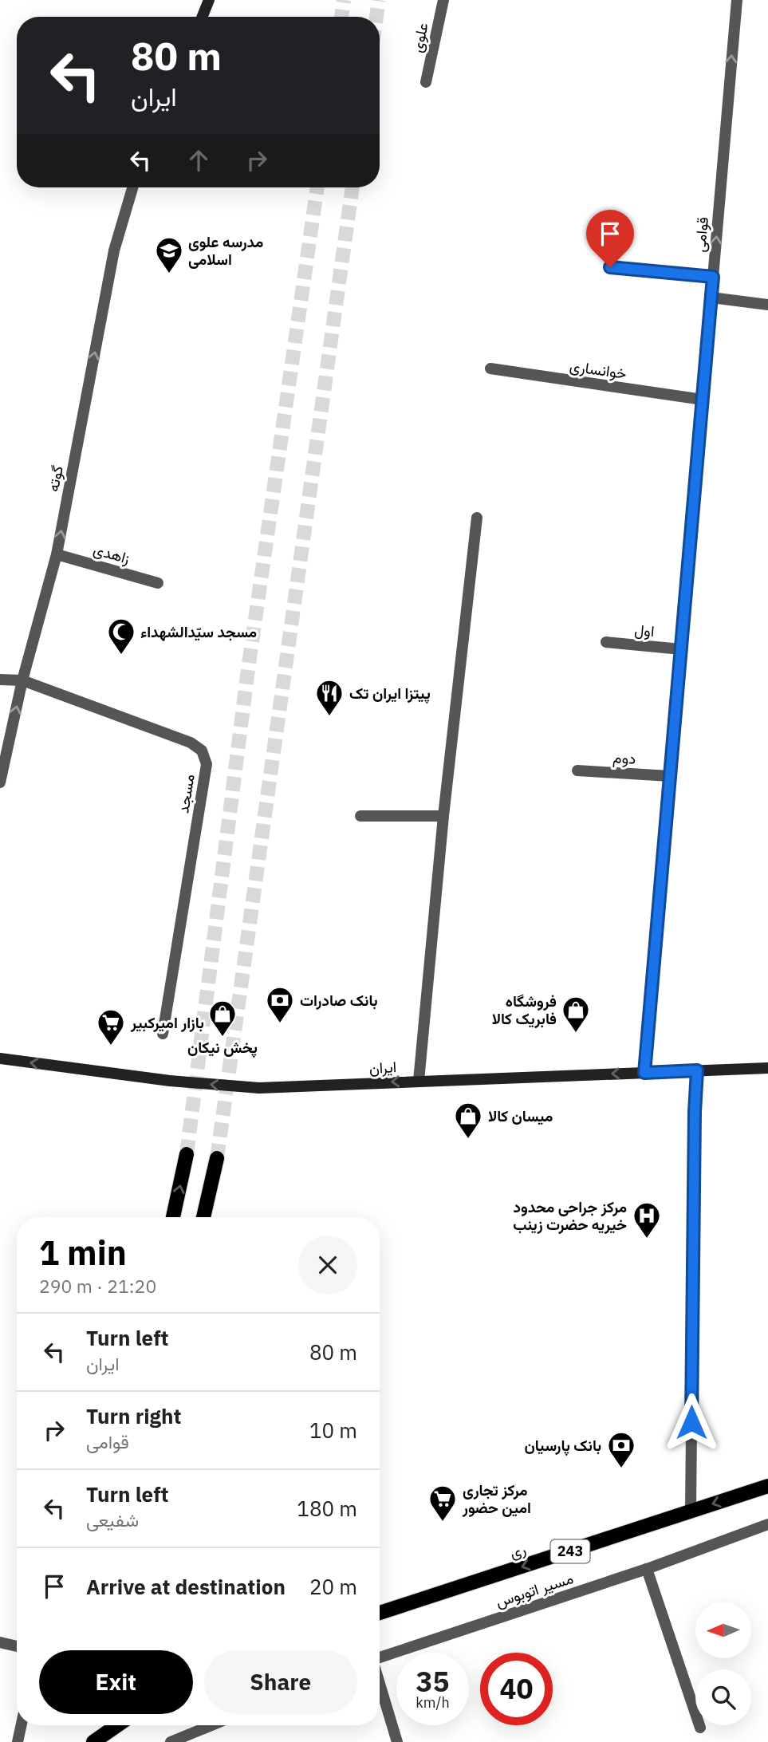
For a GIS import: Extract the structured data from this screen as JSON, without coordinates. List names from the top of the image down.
{
  "streets": {
    "main road": ["ایران", "ری", "243"],
    "street": [
      "علوی",
      "قوامی",
      "خوانساری",
      "گوته",
      "زاهدی",
      "اول",
      "دوم",
      "مسجد",
      "مسیر اتوبوس"
    ]
  },
  "crossings": [
    ["قوامی", "خوانساری"],
    ["قوامی", "اول"],
    ["قوامی", "دوم"],
    ["قوامی", "ایران"],
    ["گوته", "زاهدی"],
    ["گوته", "مسجد"]
  ],
  "one_way": ["گوته", "ایران", "ری"],
  "places": {
    "school or university": ["مدرسه علوی اسلامی"],
    "mosque": ["مسجد سیّدالشهداء"],
    "restaurant": ["پیتزا ایران تک"],
    "bank": ["بانک صادرات", "بانک پارسیان"],
    "shop": ["فروشگاه فابریک کالا", "پخش نیکان", "میسان کالا"],
    "supermarket": ["بازار امیرکبیر", "مرکز تجاری امین حضور"],
    "hospital": ["مرکز جراحی محدود خیریه حضرت زینب"]
  },
  "north": "left",
  "page": {
    "turn": ["80 m", "ایران"],
    "heading": ["1 min", "290 m · 21:20"],
    "list": [
      {
        "name": "Turn left",
        "note": "ایران",
        "value": "80 m"
      },
      {
        "name": "Turn right",
        "note": "قوامی",
        "value": "10 m"
      },
      {
        "name": "Turn left",
        "note": "شفیعی",
        "value": "180 m"
      },
      {
        "name": "Arrive at destination",
        "value": "20 m"
      }
    ],
    "buttons": ["Exit", "Share"],
    "speed": "35 km/h",
    "limit": "40"
  }
}
